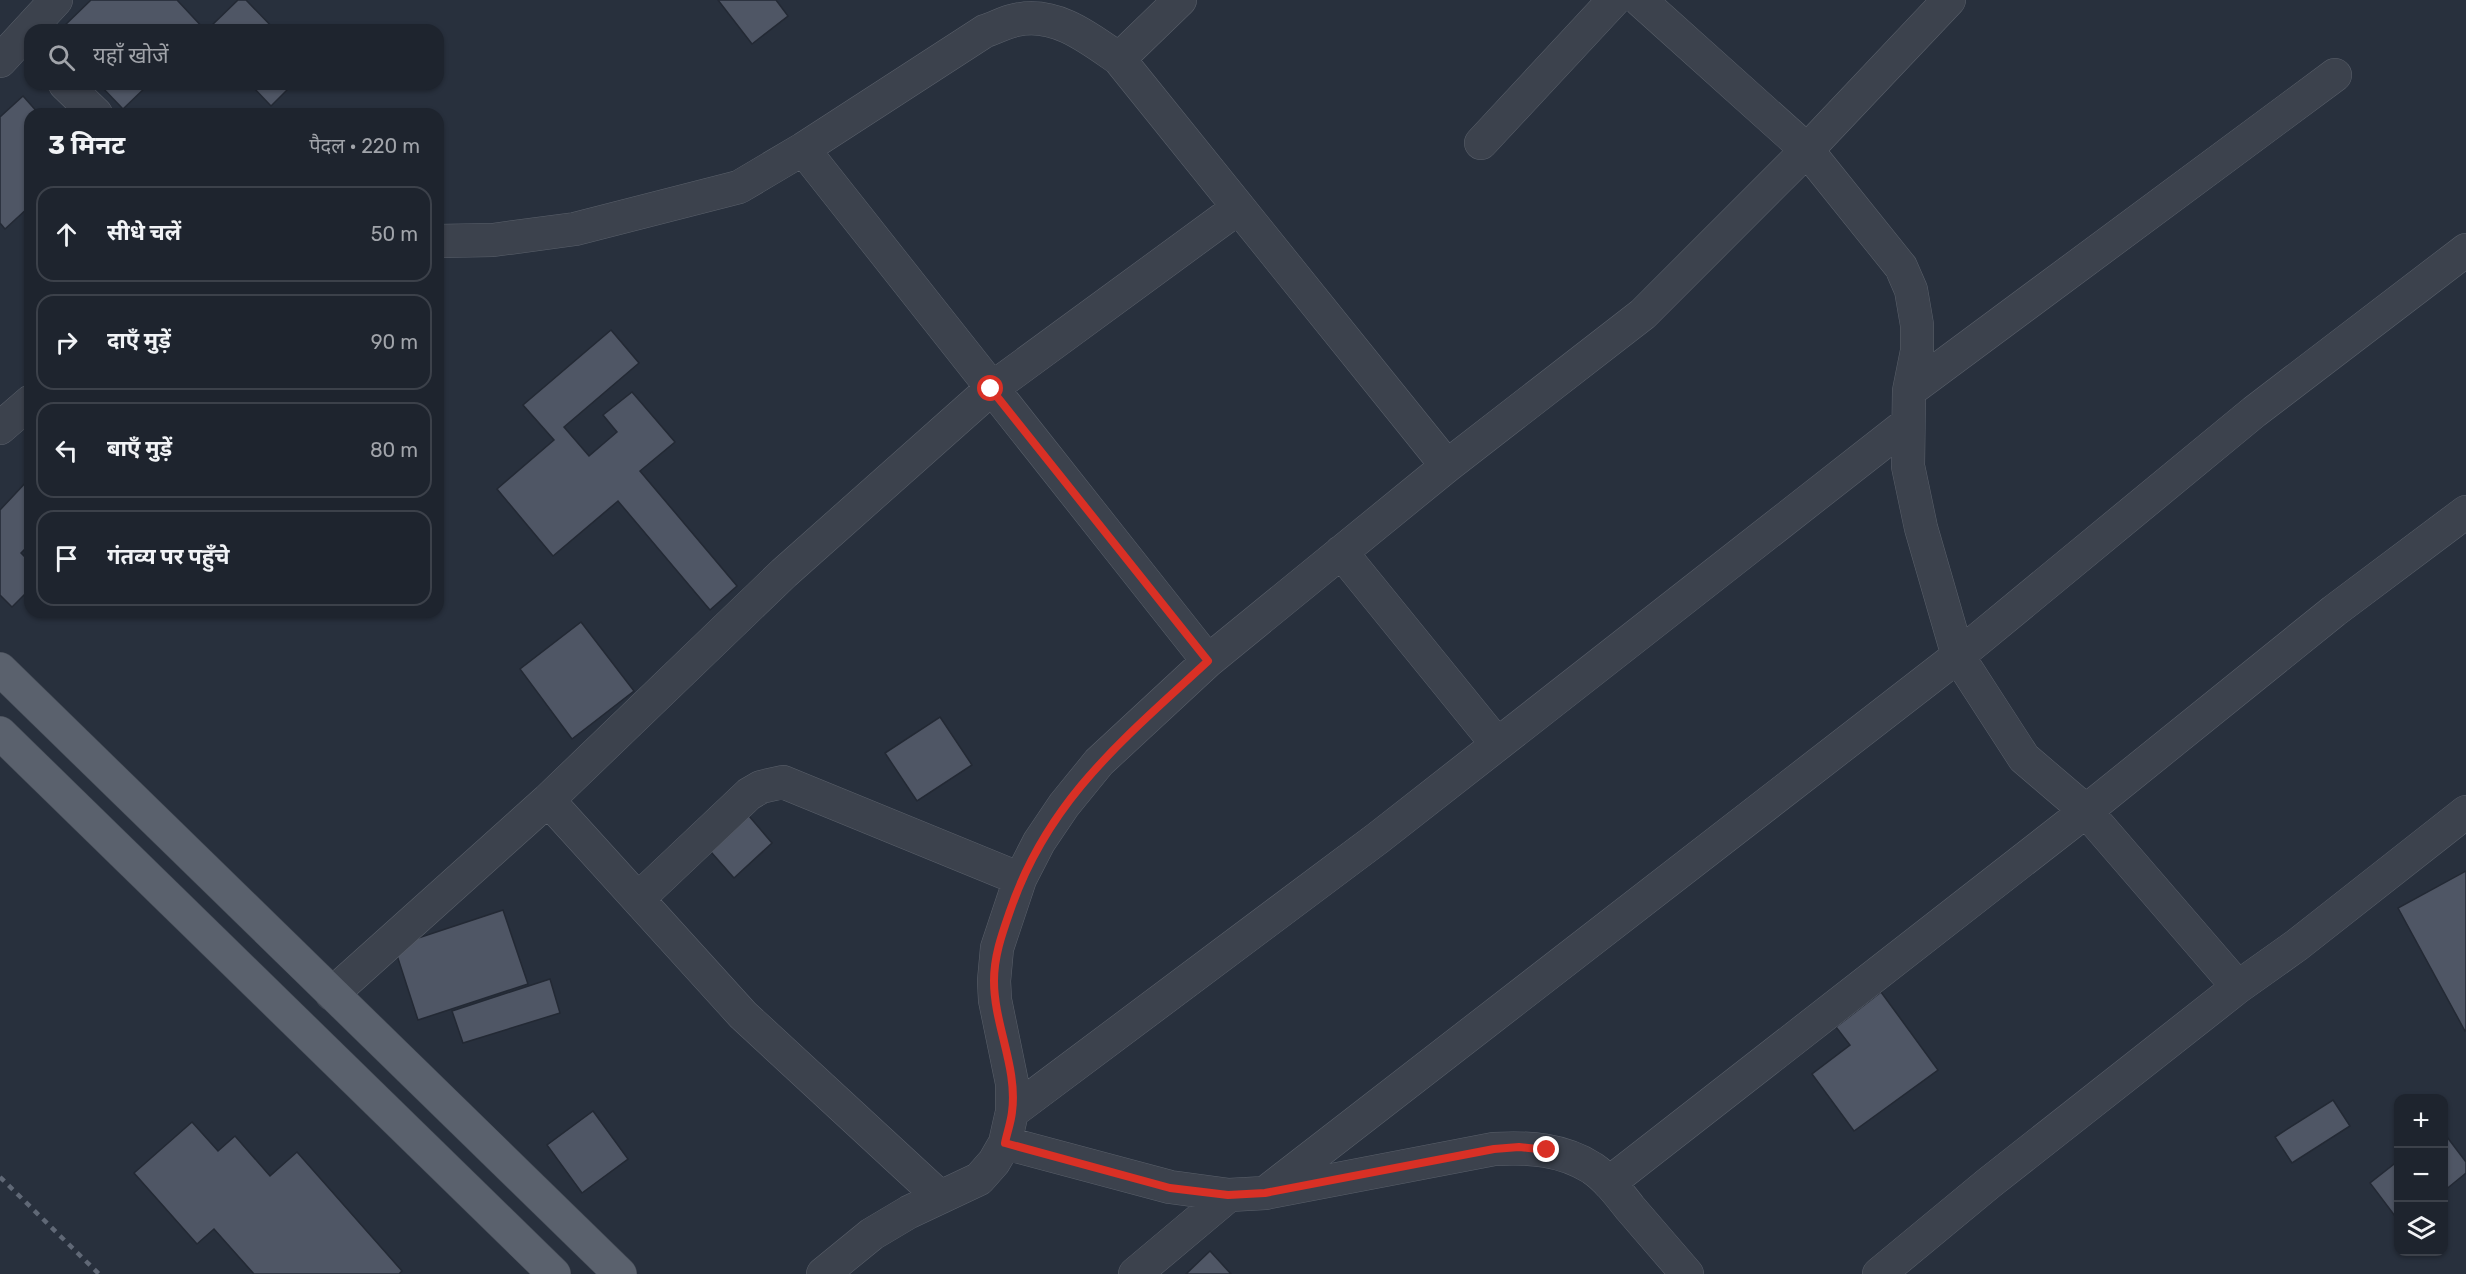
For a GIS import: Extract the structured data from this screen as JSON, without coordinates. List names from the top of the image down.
{
  "page": {
    "search": "यहाँ खोजें",
    "heading": ["3 मिनट", "पैदल · 220 m"],
    "list": [
      ["सीधे चलें", "50 m"],
      ["दाएँ मुड़ें", "90 m"],
      ["बाएँ मुड़ें", "80 m"],
      "गंतव्य पर पहुँचे"
    ],
    "map_buttons": ["+", "−"]
  }
}
